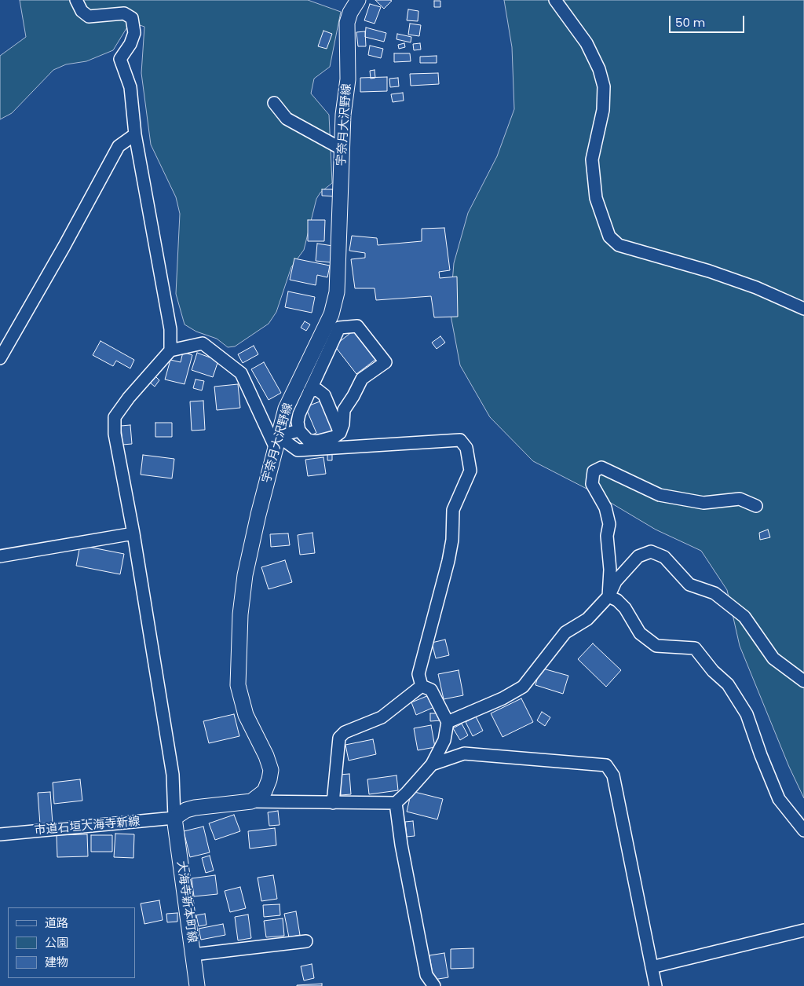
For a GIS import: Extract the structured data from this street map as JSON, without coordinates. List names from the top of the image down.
{
  "streets": {
    "main road": ["宇奈月大沢野線", "大海寺新本町線"],
    "street": ["市道石垣大海寺新線"]
  },
  "crossings": [
    ["市道石垣大海寺新線", "大海寺新本町線"]
  ],
  "legend": ["道路", "公園", "建物"],
  "scale_bar": "50 m"
}
